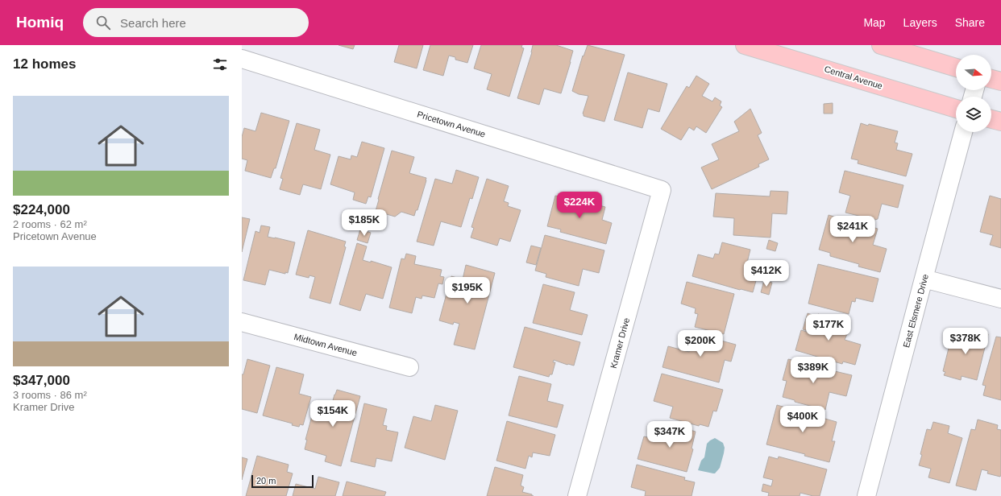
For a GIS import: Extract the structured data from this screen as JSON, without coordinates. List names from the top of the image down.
{
  "streets": {
    "main road": ["Central Avenue"],
    "street": [
      "Pricetown Avenue",
      "East Elsmere Drive",
      "Kramer Drive",
      "Midtown Avenue"
    ]
  },
  "crossings": [
    ["Pricetown Avenue", "Kramer Drive"]
  ],
  "scale_bar": "20 m",
  "north": "right",
  "page": {
    "header": "Homiq",
    "search": "Search here",
    "nav": ["Map", "Layers", "Share"],
    "heading": "12 homes",
    "list": [
      {
        "name": "$224,000",
        "note": "2 rooms · 62 m² · Pricetown Avenue"
      },
      {
        "name": "$347,000",
        "note": "3 rooms · 86 m² · Kramer Drive"
      }
    ],
    "price": [
      "$224K",
      "$185K",
      "$241K",
      "$412K",
      "$195K",
      "$177K",
      "$378K",
      "$200K",
      "$389K",
      "$154K",
      "$400K",
      "$347K"
    ],
    "scale": "20 m"
  }
}
